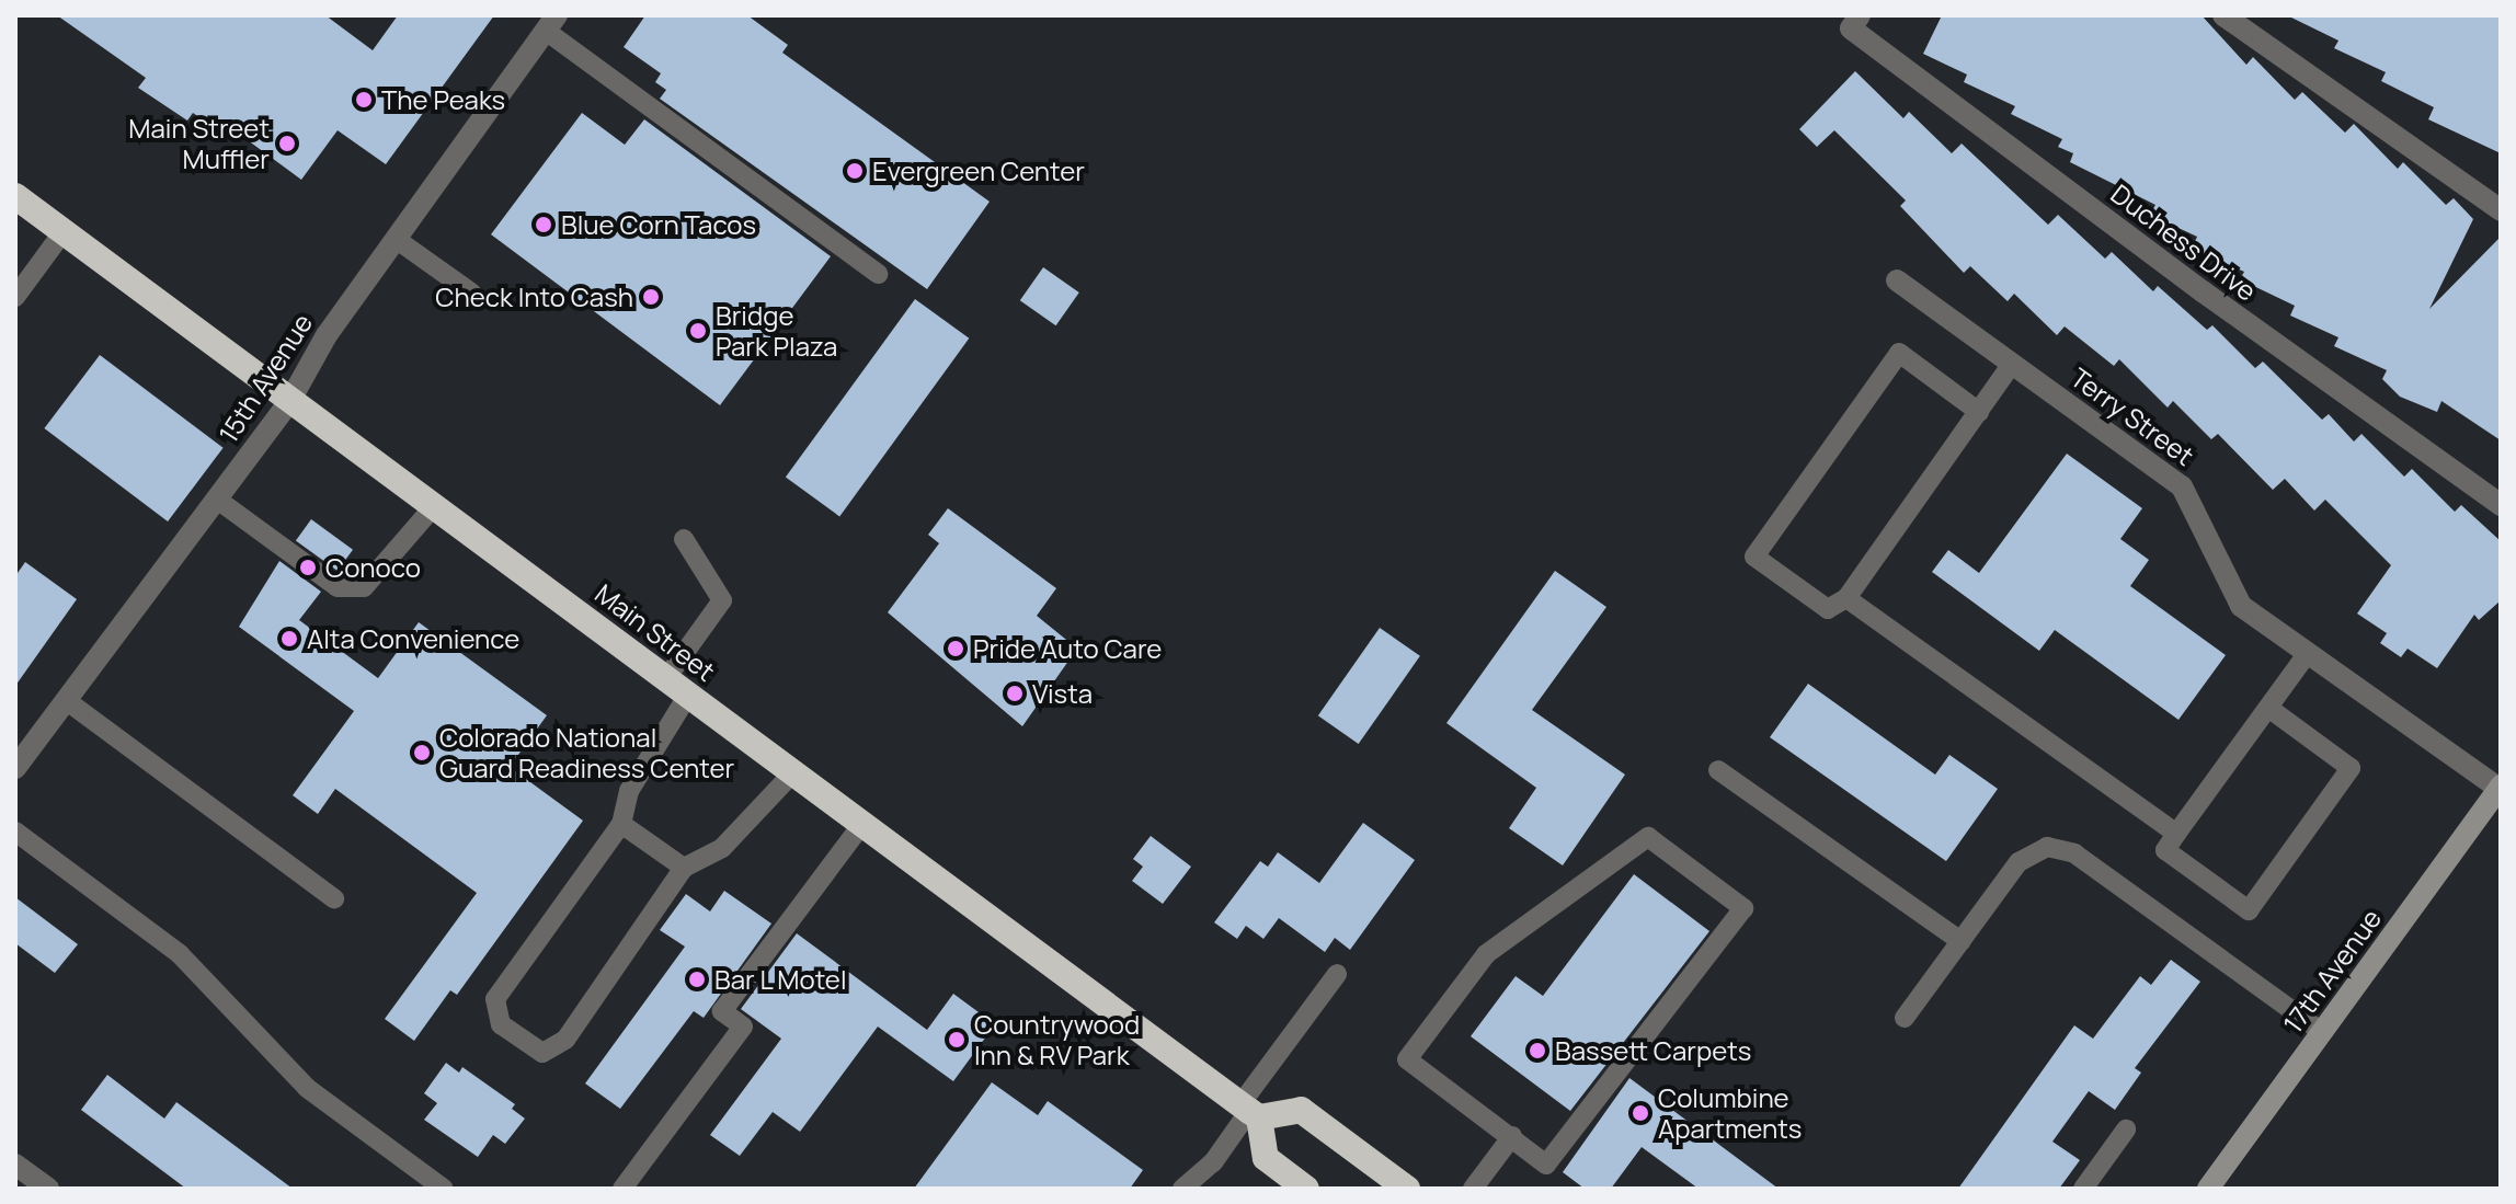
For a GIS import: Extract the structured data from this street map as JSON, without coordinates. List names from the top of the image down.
{
  "streets": {
    "highway": ["Main Street"],
    "main road": ["17th Avenue"],
    "street": ["Duchess Drive", "15th Avenue", "Terry Street"]
  },
  "crossings": [
    ["15th Avenue", "Main Street"],
    ["Terry Street", "17th Avenue"]
  ],
  "places": [
    "The Peaks",
    "Main Street Muffler",
    "Evergreen Center",
    "Blue Corn Tacos",
    "Check Into Cash",
    "Bridge Park Plaza",
    "Conoco",
    "Alta Convenience",
    "Pride Auto Care",
    "Vista",
    "Colorado National Guard Readiness Center",
    "Bar L Motel",
    "Countrywood Inn & RV Park",
    "Bassett Carpets",
    "Columbine Apartments"
  ]
}
